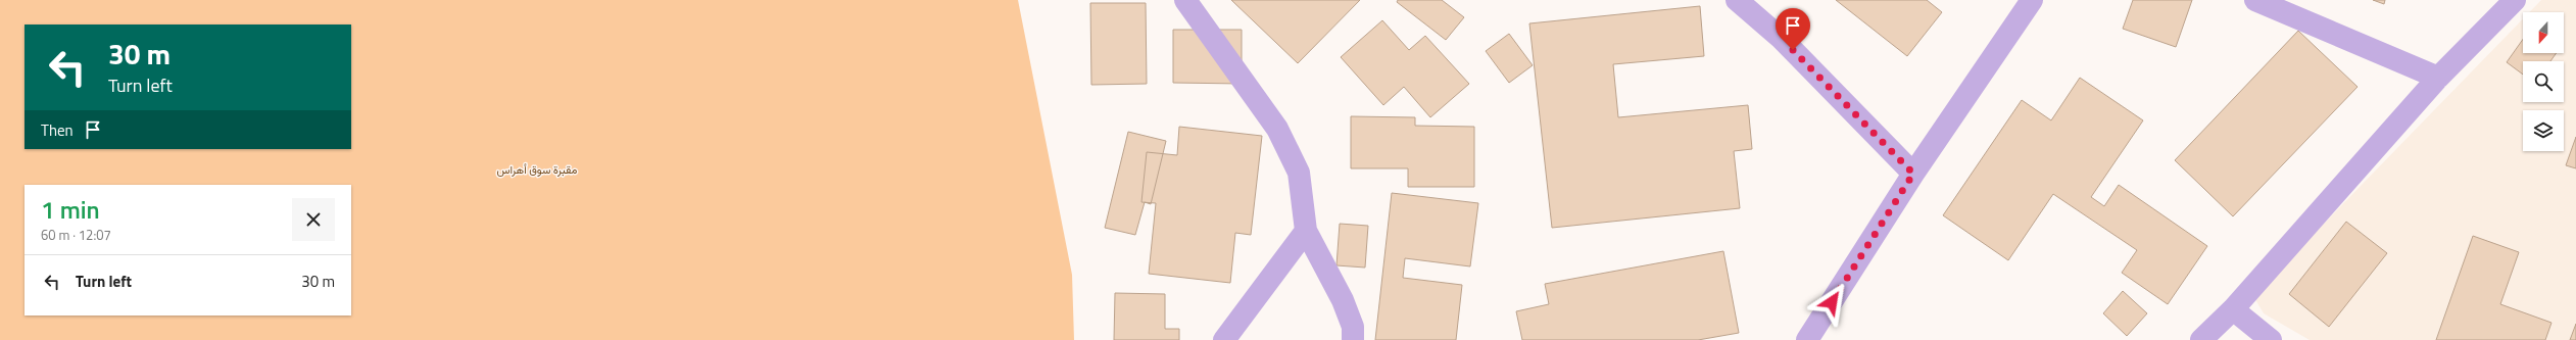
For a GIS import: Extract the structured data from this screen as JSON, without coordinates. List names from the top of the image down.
{
  "parks": ["مقبرة سوق أهراس"],
  "north": "bottom",
  "page": {
    "turn": ["30 m", "Turn left"],
    "then": "Then",
    "heading": ["1 min", "60 m · 12:07"],
    "list": [
      {
        "name": "Turn left",
        "value": "30 m"
      }
    ]
  }
}
